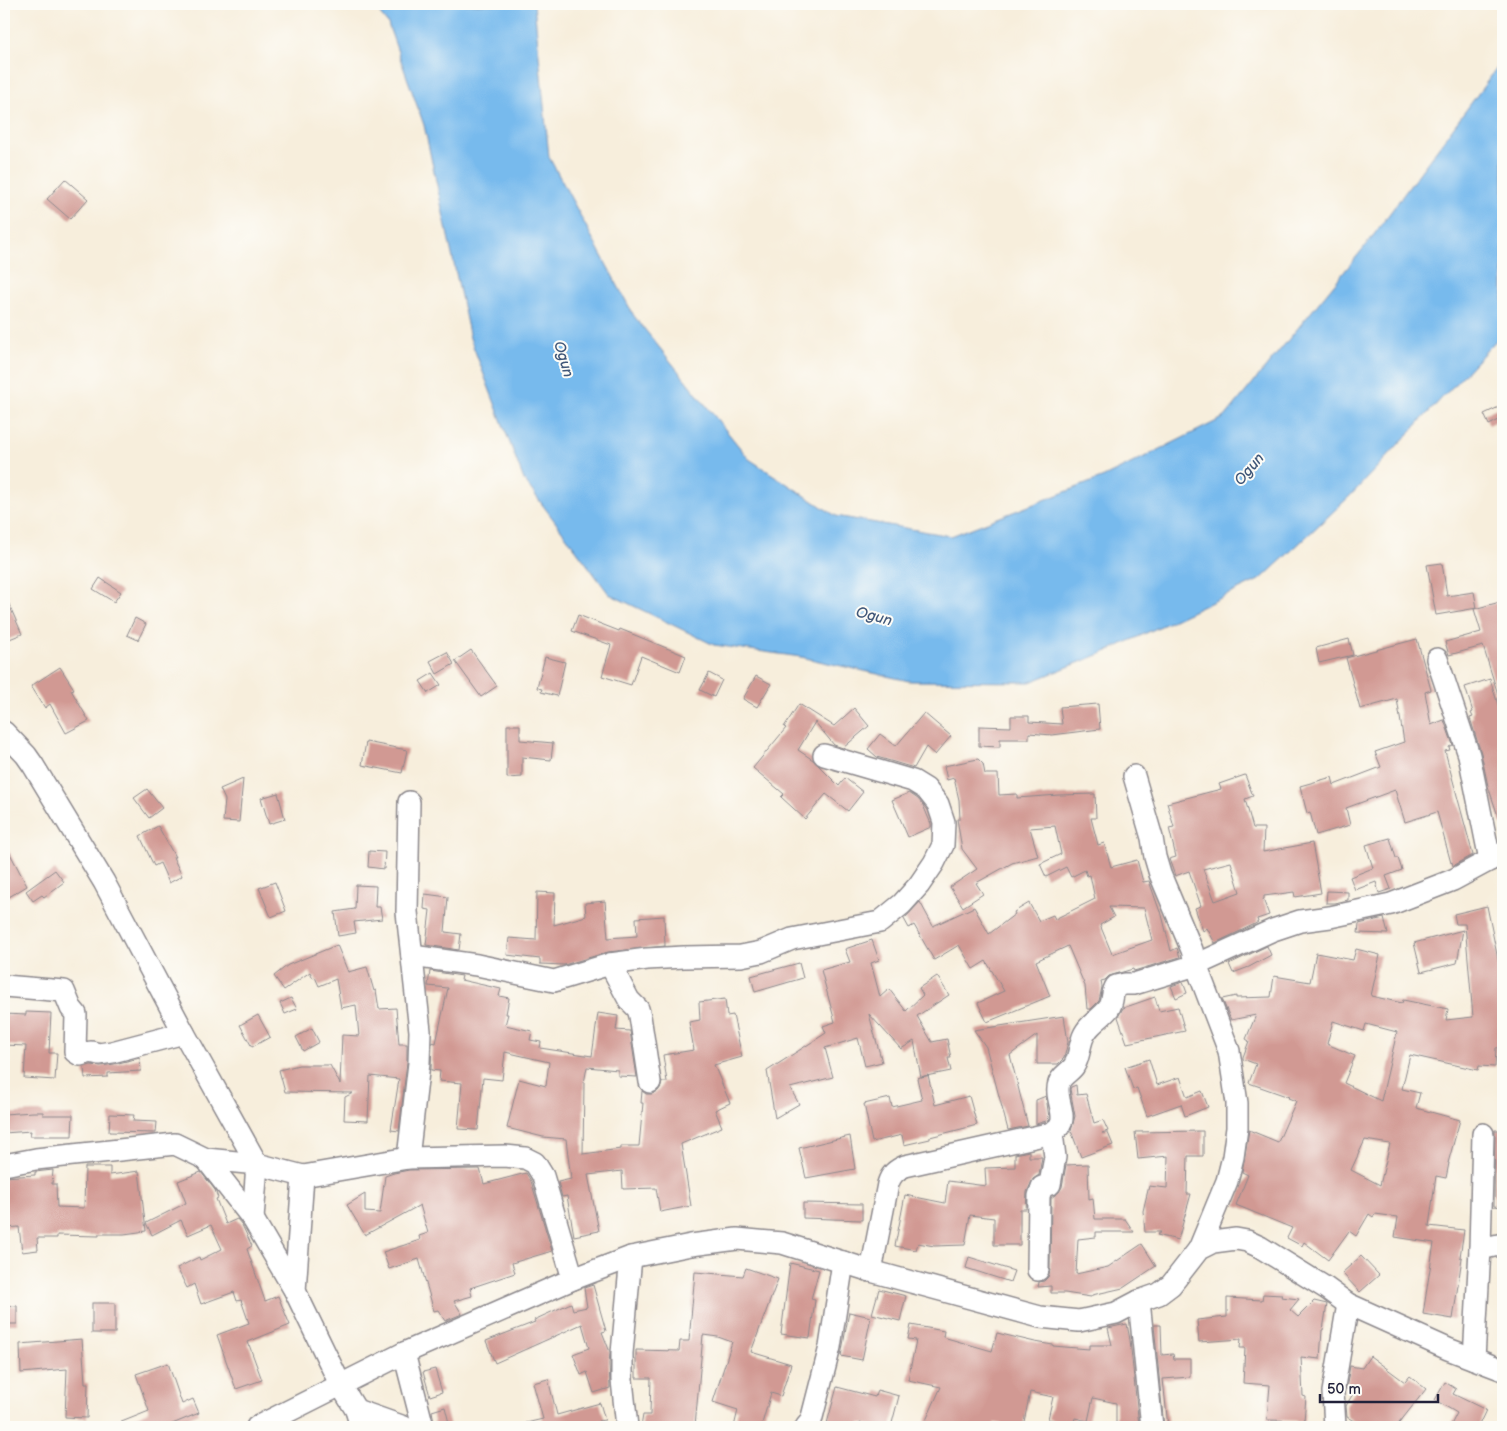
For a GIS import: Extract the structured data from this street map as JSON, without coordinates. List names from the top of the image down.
{
  "water": ["Ogun"],
  "scale_bar": "50 m"
}
